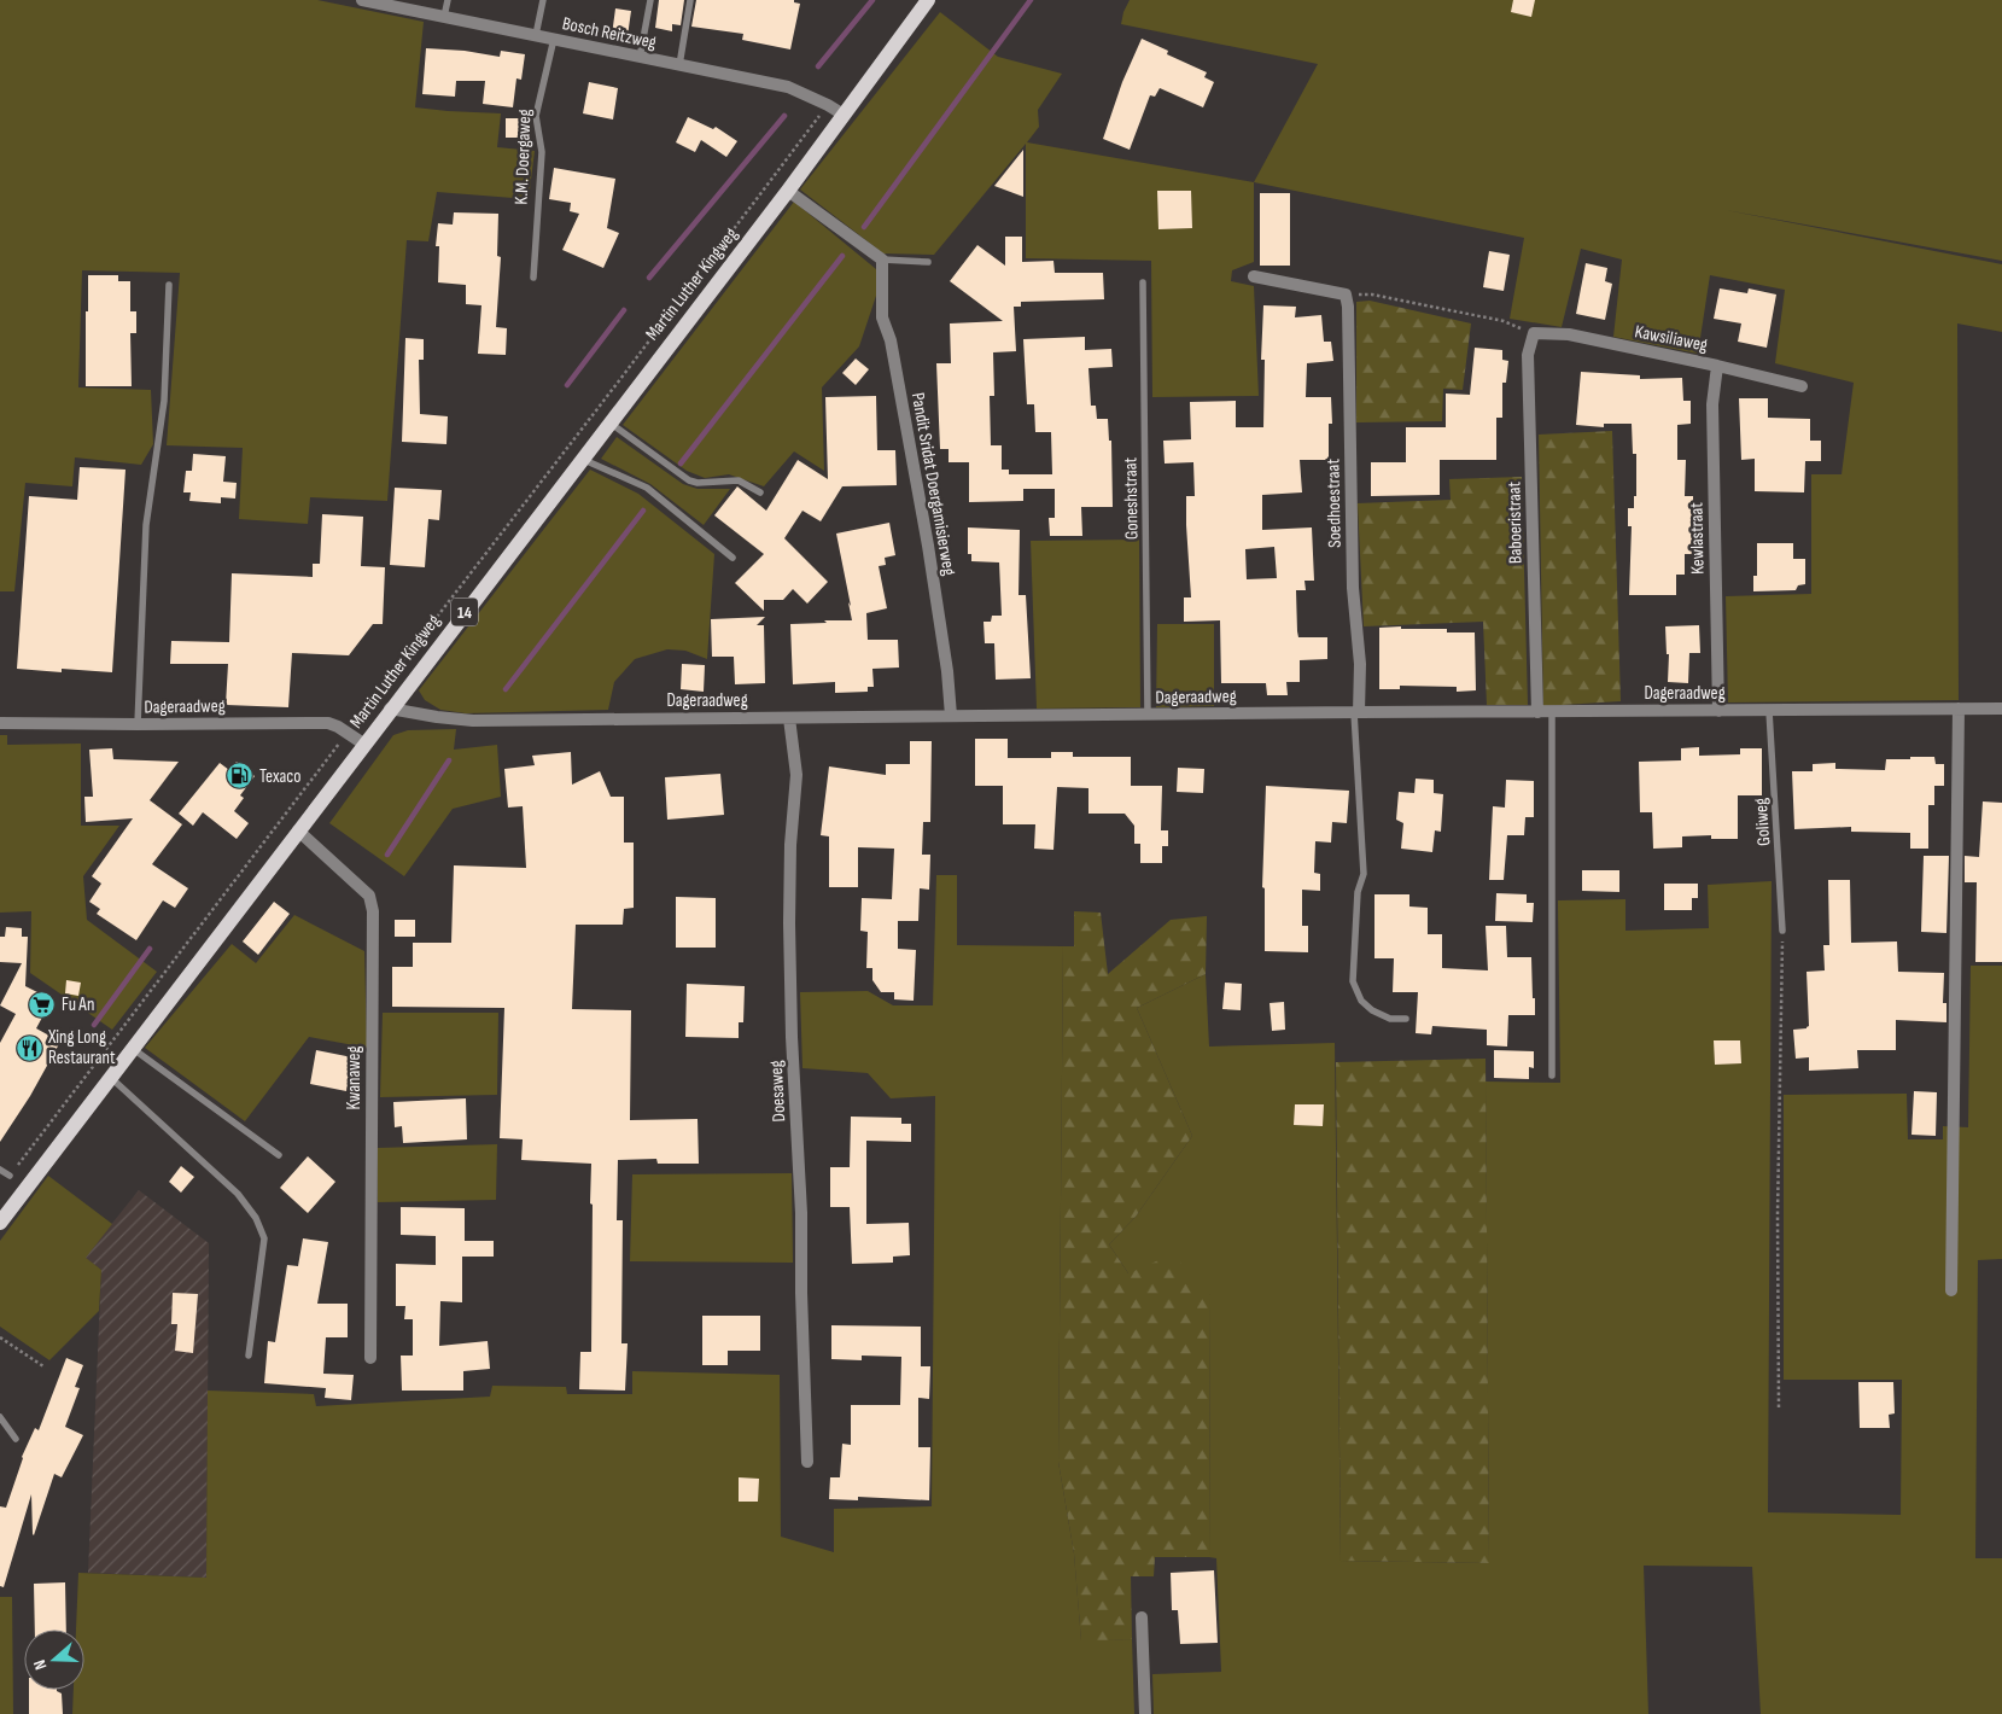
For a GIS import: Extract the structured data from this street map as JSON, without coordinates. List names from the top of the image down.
{
  "streets": {
    "main road": ["Martin Luther Kingweg", "14"],
    "street": [
      "Bosch Reitzweg",
      "Kawsiliaweg",
      "Pandit Sridat Doergamisierweg",
      "Soedhoestraat",
      "Baboeristraat",
      "Kewlastraat",
      "Dageraadweg",
      "Kwanaweg",
      "Doesaweg"
    ],
    "lane": ["K.M. Doergaweg", "Goneshstraat", "Goliweg"]
  },
  "crossings": [
    ["Bosch Reitzweg", "K.M. Doergaweg"],
    ["Bosch Reitzweg", "Martin Luther Kingweg"],
    ["Martin Luther Kingweg", "Dageraadweg"],
    ["Martin Luther Kingweg", "Kwanaweg"],
    ["Kawsiliaweg", "Baboeristraat"],
    ["Kawsiliaweg", "Kewlastraat"],
    ["Pandit Sridat Doergamisierweg", "Dageraadweg"],
    ["Goneshstraat", "Dageraadweg"],
    ["Soedhoestraat", "Dageraadweg"],
    ["Baboeristraat", "Dageraadweg"],
    ["Kewlastraat", "Dageraadweg"],
    ["Dageraadweg", "Goliweg"],
    ["Dageraadweg", "Doesaweg"]
  ],
  "places": {
    "fuel station": ["Texaco"],
    "supermarket": ["Fu An"],
    "restaurant": ["Xing Long Restaurant"]
  },
  "north": "left"
}
